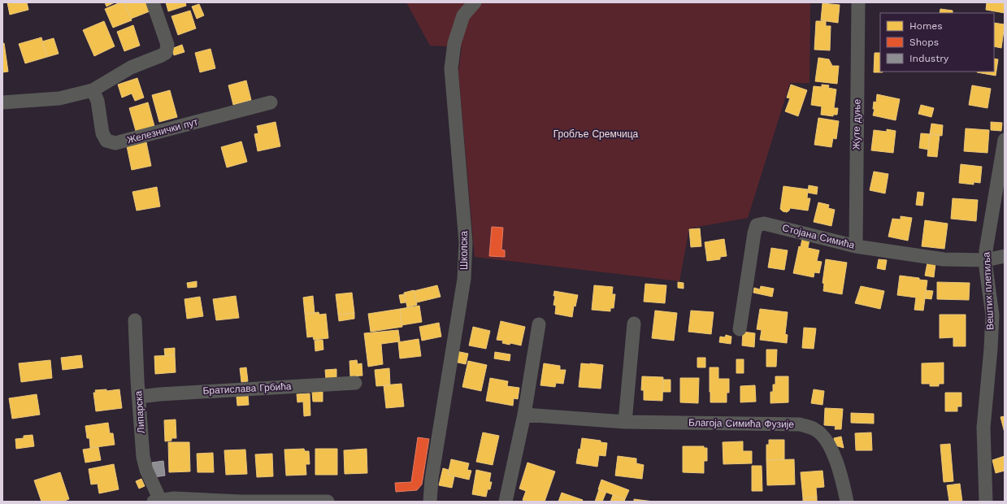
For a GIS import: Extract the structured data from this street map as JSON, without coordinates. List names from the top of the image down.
{
  "streets": {
    "street": [
      "Жуте дуње",
      "Железнички пут",
      "Стојана Симића",
      "Школска",
      "Вештих плетиља",
      "Братислава Грбића",
      "Липарска",
      "Благоја Симића Фузије"
    ]
  },
  "crossings": [
    ["Жуте дуње", "Стојана Симића"],
    ["Стојана Симића", "Вештих плетиља"],
    ["Братислава Грбића", "Липарска"]
  ],
  "parks": ["Гробље Сремчица"],
  "legend": ["Homes", "Shops", "Industry"]
}
